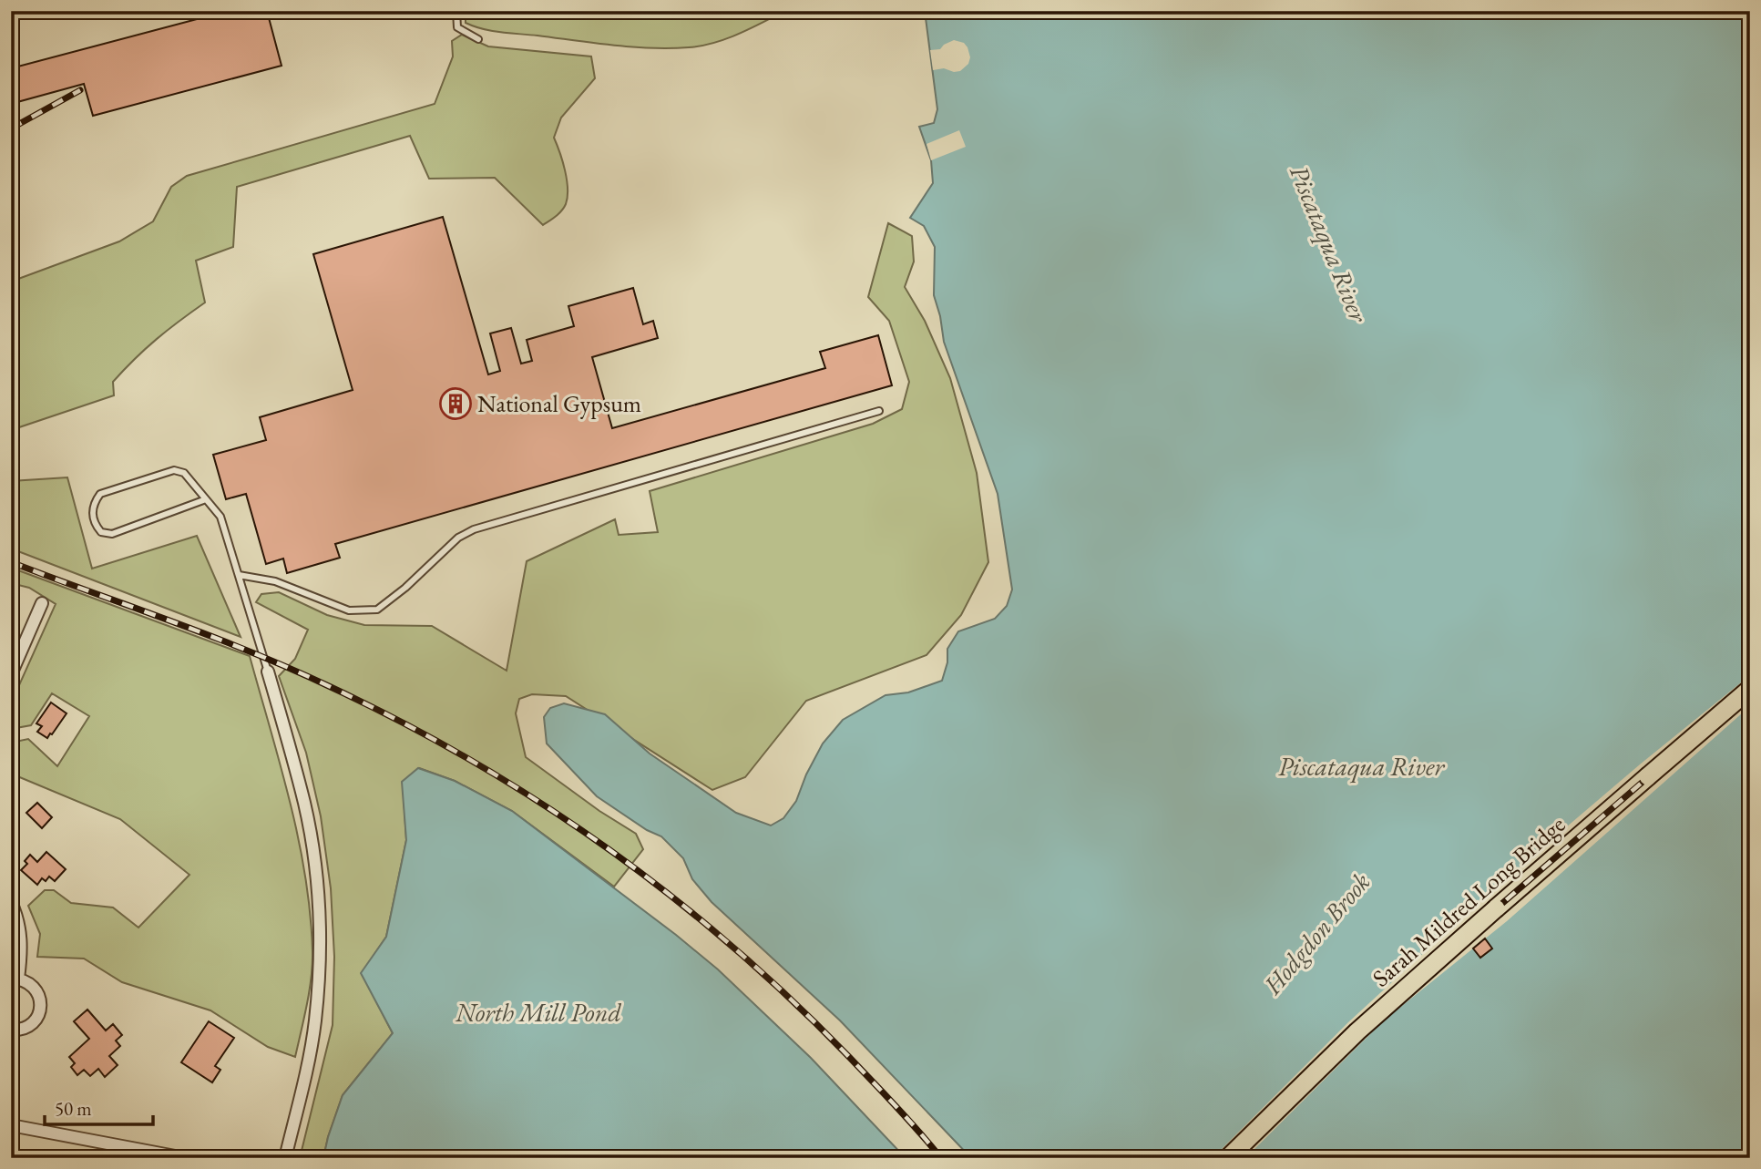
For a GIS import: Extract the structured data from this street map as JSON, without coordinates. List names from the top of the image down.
{
  "streets": {
    "main road": ["Sarah Mildred Long Bridge"]
  },
  "water": ["Piscataqua River", "Hodgdon Brook", "North Mill Pond"],
  "places": {
    "building": ["National Gypsum"]
  },
  "scale_bar": "50 m"
}
